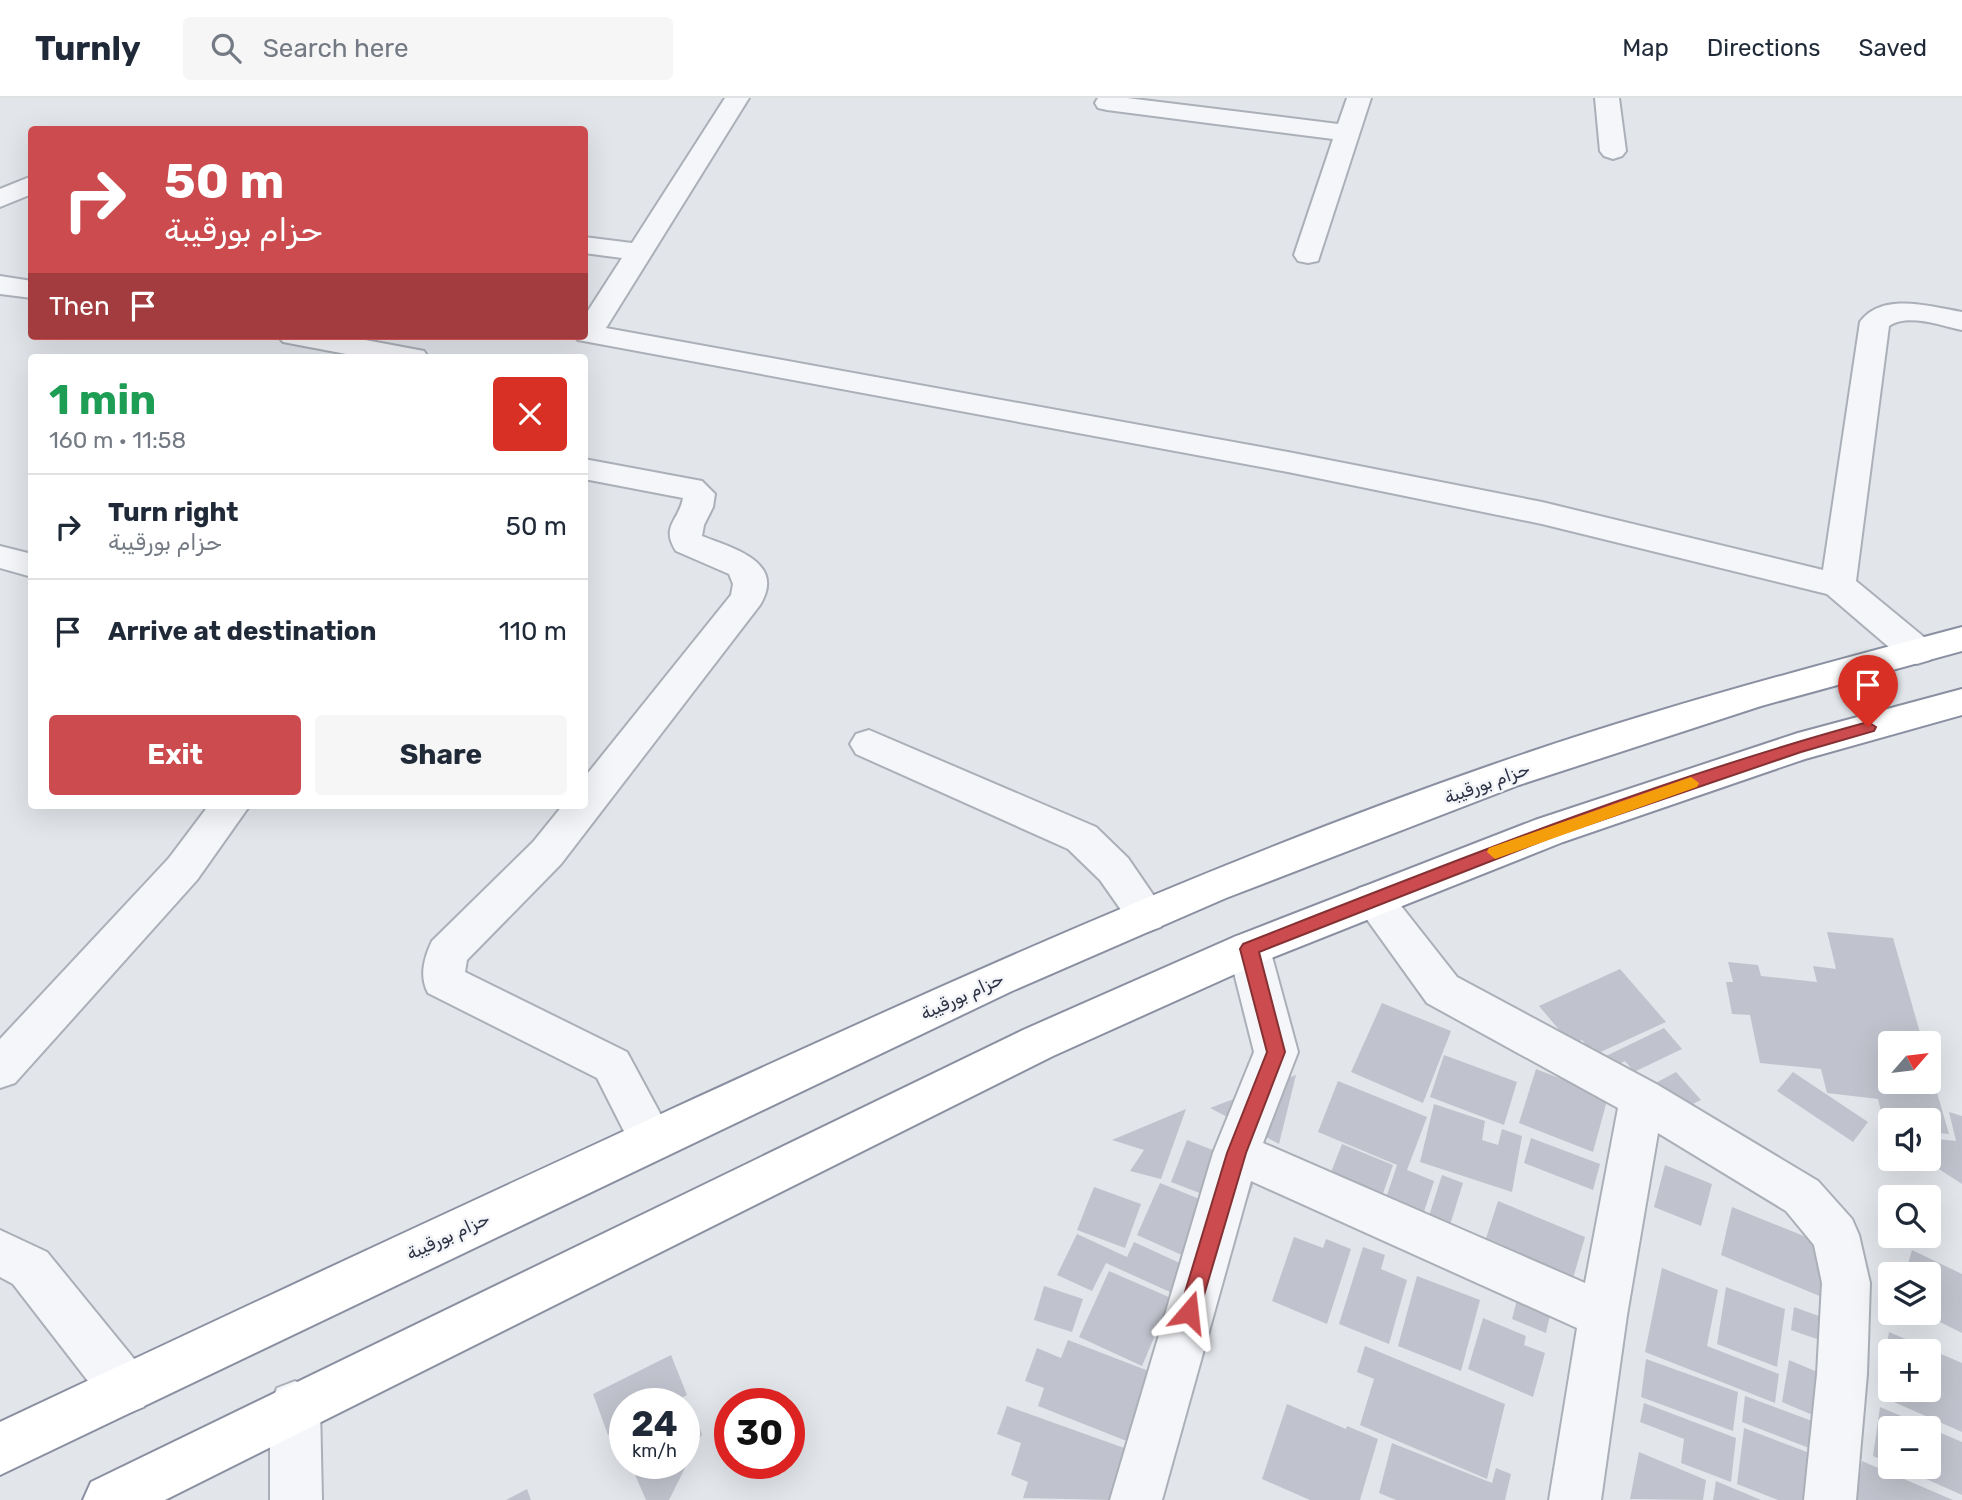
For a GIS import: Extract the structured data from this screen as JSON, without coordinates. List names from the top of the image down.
{
  "streets": {
    "highway": ["حزام بورقيبة"]
  },
  "north": "top right",
  "page": {
    "header": "Turnly",
    "search": "Search here",
    "nav": ["Map", "Directions", "Saved"],
    "turn": ["50 m", "حزام بورقيبة"],
    "then": "Then",
    "heading": ["1 min", "160 m · 11:58"],
    "list": [
      {
        "name": "Turn right",
        "note": "حزام بورقيبة",
        "value": "50 m"
      },
      {
        "name": "Arrive at destination",
        "value": "110 m"
      }
    ],
    "buttons": ["Exit", "Share"],
    "map_buttons": ["+", "−"],
    "speed": "24 km/h",
    "limit": "30"
  }
}
